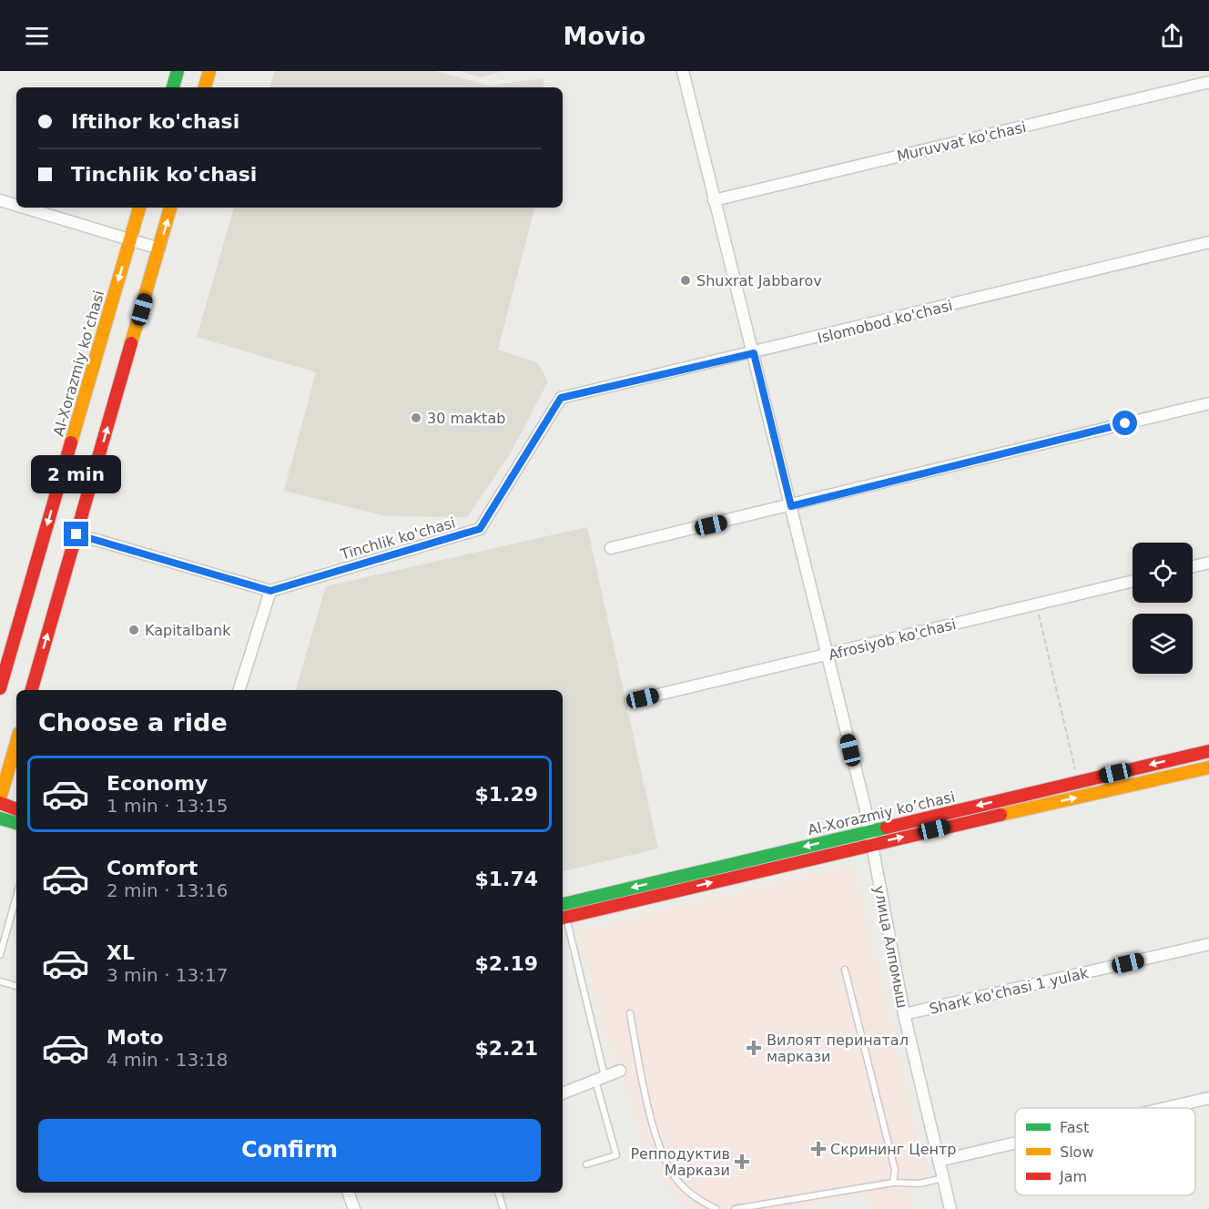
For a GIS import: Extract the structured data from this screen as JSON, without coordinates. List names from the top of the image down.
{
  "streets": {
    "main road": ["Al-Xorazmiy ko’chasi"],
    "street": [
      "Muruvvat ko'chasi",
      "Islomobod ko'chasi",
      "Tinchlik ko'chasi",
      "Afrosiyob ko'chasi",
      "улица Алпомыш",
      "Shark ko'chasi 1 yulak"
    ]
  },
  "crossings": [
    ["Muruvvat ko'chasi", "улица Алпомыш"],
    ["Islomobod ko'chasi", "Tinchlik ko'chasi"],
    ["Islomobod ko'chasi", "улица Алпомыш"],
    ["Al-Xorazmiy ko’chasi", "улица Алпомыш"],
    ["Afrosiyob ko'chasi", "улица Алпомыш"],
    ["улица Алпомыш", "Shark ko'chasi 1 yulak"]
  ],
  "places": {
    "other": ["Shuxrat Jabbarov", "30 maktab", "Kapitalbank"],
    "health": ["Вилоят перинатал маркази", "Скрининг Центр", "Репподуктив Маркази"]
  },
  "legend": ["Fast", "Slow", "Jam"],
  "page": {
    "header": "Movio",
    "banner": ["Iftihor ko'chasi", "Tinchlik ko'chasi"],
    "bubble": "2 min",
    "heading": "Choose a ride",
    "list": [
      {
        "name": "Economy",
        "note": "1 min · 13:15",
        "value": "$1.29"
      },
      {
        "name": "Comfort",
        "note": "2 min · 13:16",
        "value": "$1.74"
      },
      {
        "name": "XL",
        "note": "3 min · 13:17",
        "value": "$2.19"
      },
      {
        "name": "Moto",
        "note": "4 min · 13:18",
        "value": "$2.21"
      }
    ],
    "buttons": "Confirm"
  }
}
